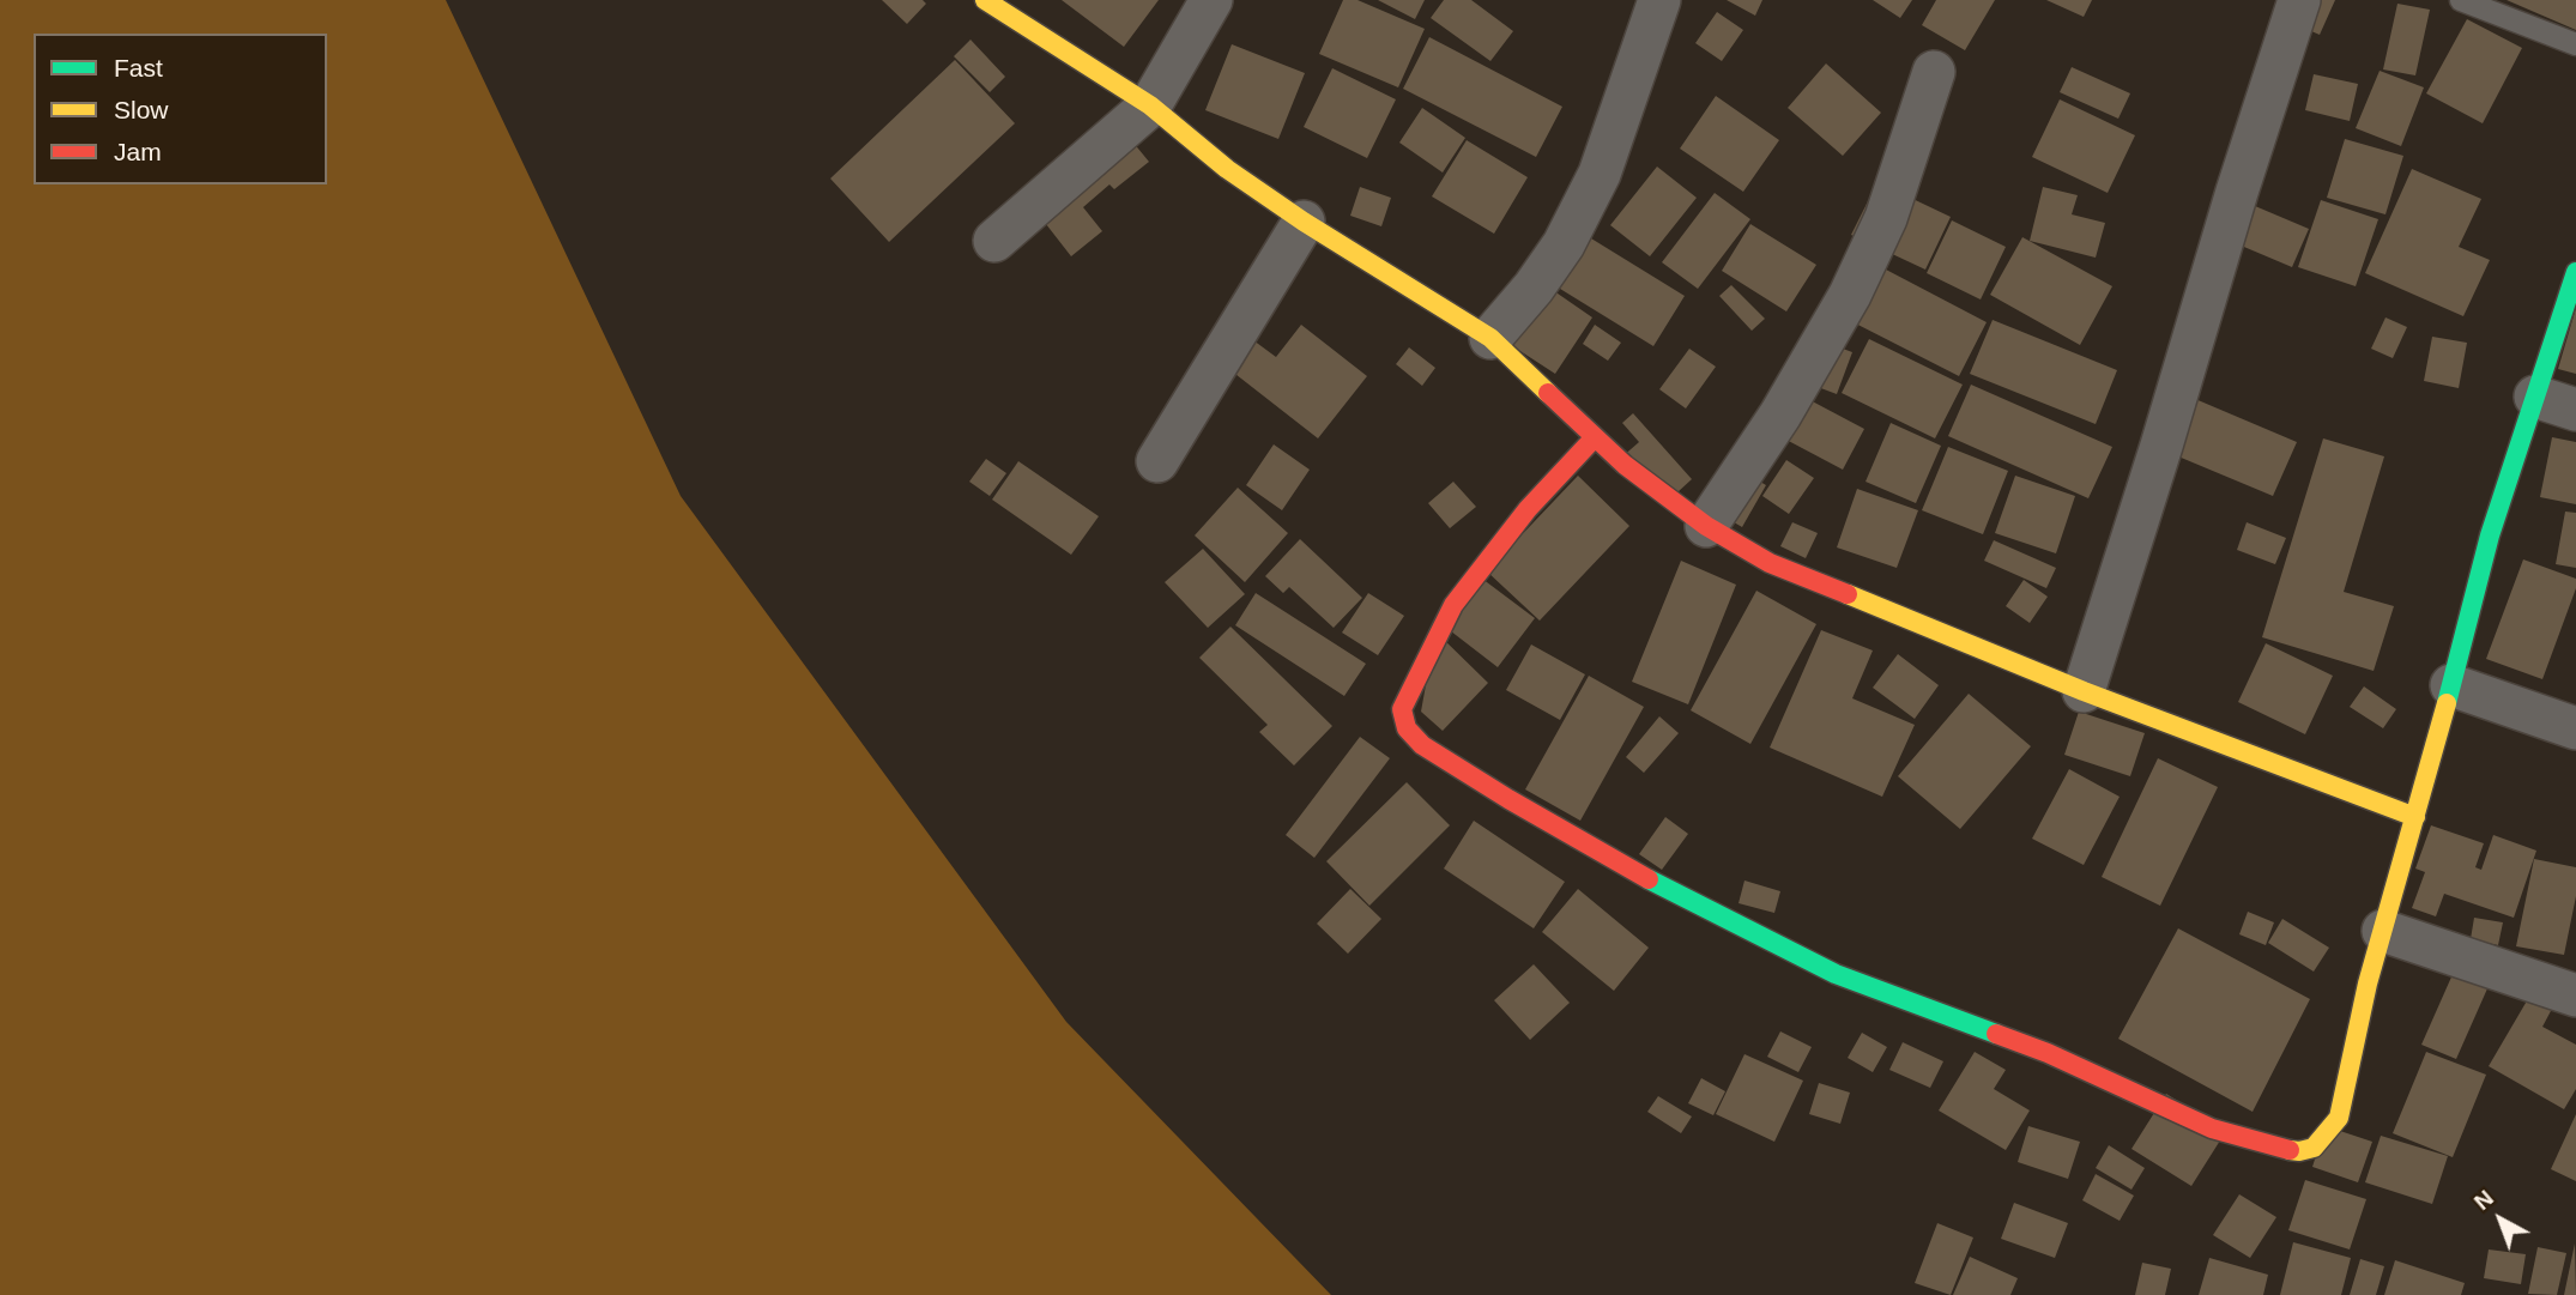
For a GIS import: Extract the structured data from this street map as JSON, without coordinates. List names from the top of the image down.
{
  "legend": ["Fast", "Slow", "Jam"],
  "north": "top left"
}
